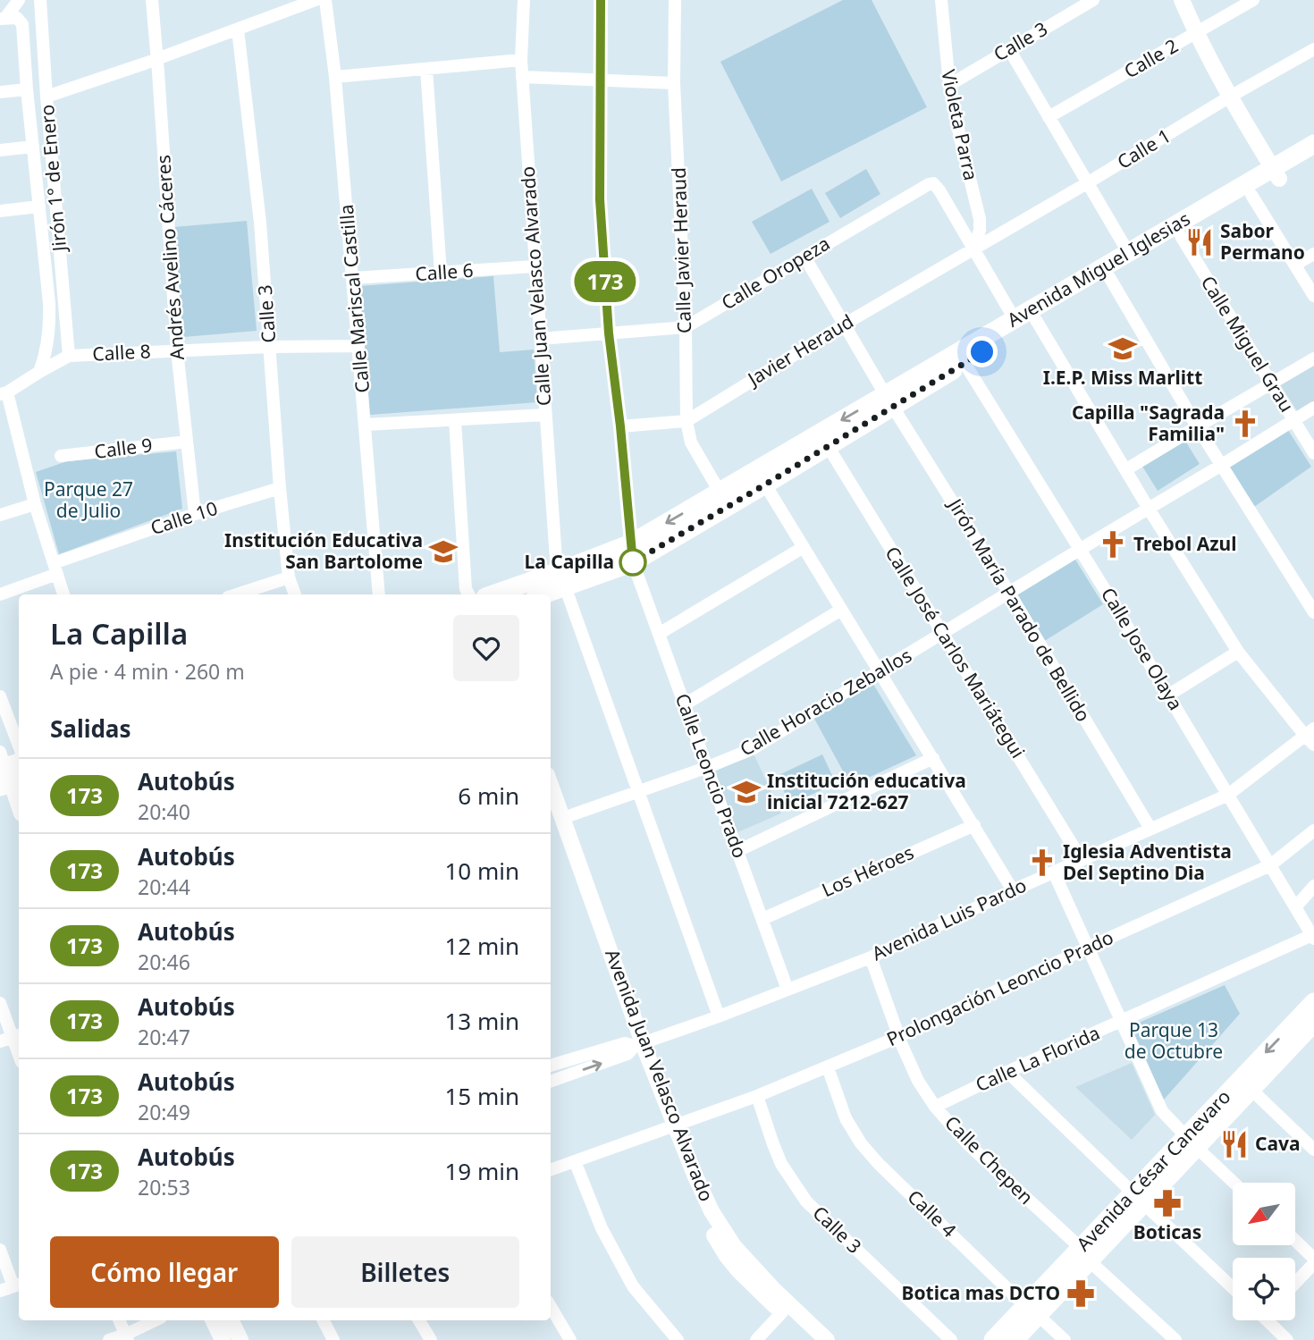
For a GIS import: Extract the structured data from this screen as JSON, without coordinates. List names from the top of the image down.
{
  "streets": {
    "main road": ["Avenida Miguel Iglesias", "Avenida César Canevaro"],
    "street": [
      "Calle 3",
      "Calle 2",
      "Violeta Parra",
      "Calle 1",
      "Jirón 1° de Enero",
      "Calle Javier Heraud",
      "Andrés Avelino Cáceres",
      "Calle 6",
      "Calle Oropeza",
      "Calle Juan Velasco Alvarado",
      "Calle Mariscal Castilla",
      "Calle Miguel Grau",
      "Javier Heraud",
      "Calle 8",
      "Calle 9",
      "Calle 10",
      "Jirón María Parado de Bellido",
      "Calle Jose Olaya",
      "Calle José Carlos Mariátegui",
      "Calle Horacio Zeballos",
      "Calle Leoncio Prado",
      "Los Héroes",
      "Avenida Luis Pardo",
      "Prolongación Leoncio Prado",
      "Calle La Florida",
      "Avenida Juan Velasco Alvarado",
      "Calle Chepen",
      "Calle 4"
    ]
  },
  "crossings": [
    ["Calle 3", "Violeta Parra"],
    ["Calle 3", "Calle 8"],
    ["Calle 3", "Calle 10"],
    ["Calle 3", "Prolongación Leoncio Prado"],
    ["Violeta Parra", "Calle 1"],
    ["Violeta Parra", "Calle Oropeza"],
    ["Violeta Parra", "Javier Heraud"],
    ["Calle 1", "Calle Oropeza"],
    ["Calle 1", "Javier Heraud"],
    ["Jirón 1° de Enero", "Calle 8"],
    ["Calle Javier Heraud", "Avenida Miguel Iglesias"],
    ["Calle Javier Heraud", "Calle Oropeza"],
    ["Calle Javier Heraud", "Javier Heraud"],
    ["Andrés Avelino Cáceres", "Calle 8"],
    ["Andrés Avelino Cáceres", "Calle 9"],
    ["Andrés Avelino Cáceres", "Calle 10"],
    ["Avenida Miguel Iglesias", "Calle Juan Velasco Alvarado"],
    ["Avenida Miguel Iglesias", "Calle Miguel Grau"],
    ["Avenida Miguel Iglesias", "Jirón María Parado de Bellido"],
    ["Avenida Miguel Iglesias", "Calle Jose Olaya"],
    ["Avenida Miguel Iglesias", "Calle José Carlos Mariátegui"],
    ["Avenida Miguel Iglesias", "Calle Leoncio Prado"],
    ["Calle 6", "Calle Juan Velasco Alvarado"],
    ["Calle 6", "Calle Mariscal Castilla"],
    ["Calle Oropeza", "Calle Juan Velasco Alvarado"],
    ["Calle Oropeza", "Javier Heraud"],
    ["Calle Oropeza", "Jirón María Parado de Bellido"],
    ["Calle Juan Velasco Alvarado", "Calle Horacio Zeballos"],
    ["Calle Juan Velasco Alvarado", "Avenida Luis Pardo"],
    ["Calle Mariscal Castilla", "Calle 8"],
    ["Calle Miguel Grau", "Calle Horacio Zeballos"],
    ["Javier Heraud", "Jirón María Parado de Bellido"],
    ["Jirón María Parado de Bellido", "Calle Horacio Zeballos"],
    ["Jirón María Parado de Bellido", "Avenida Luis Pardo"],
    ["Calle Jose Olaya", "Calle Horacio Zeballos"],
    ["Calle Jose Olaya", "Avenida Luis Pardo"],
    ["Calle Jose Olaya", "Prolongación Leoncio Prado"],
    ["Calle Jose Olaya", "Calle La Florida"],
    ["Calle José Carlos Mariátegui", "Calle Horacio Zeballos"],
    ["Calle José Carlos Mariátegui", "Avenida Luis Pardo"],
    ["Calle Horacio Zeballos", "Calle Leoncio Prado"],
    ["Calle Horacio Zeballos", "Avenida Juan Velasco Alvarado"],
    ["Calle Leoncio Prado", "Los Héroes"],
    ["Calle Leoncio Prado", "Avenida Luis Pardo"],
    ["Avenida Luis Pardo", "Avenida Juan Velasco Alvarado"],
    ["Avenida Luis Pardo", "Calle Chepen"],
    ["Prolongación Leoncio Prado", "Avenida Juan Velasco Alvarado"],
    ["Prolongación Leoncio Prado", "Calle Chepen"],
    ["Prolongación Leoncio Prado", "Calle 4"],
    ["Calle La Florida", "Calle Chepen"],
    ["Calle Chepen", "Avenida César Canevaro"],
    ["Avenida César Canevaro", "Calle 4"]
  ],
  "parks": ["Parque 27 de Julio", "Parque 13 de Octubre"],
  "places": {
    "restaurant": ["Sabor Permano", "Cava"],
    "school or university": ["I.E.P. Miss Marlitt", "Institución Educativa San Bartolome", "Institución educativa inicial 7212-627"],
    "church": ["Capilla \"Sagrada Familia\"", "Trebol Azul", "Iglesia Adventista Del Septino Dia"],
    "other": ["La Capilla"],
    "pharmacy": ["Boticas", "Botica mas DCTO"]
  },
  "lines": ["bus line 173"],
  "north": "bottom left",
  "page": {
    "on_map": "173",
    "heading": [
      ["La Capilla", "A pie · 4 min · 260 m"],
      "Salidas"
    ],
    "list": [
      {
        "mark": "173",
        "name": "Autobús",
        "note": "20:40",
        "value": "6 min"
      },
      {
        "mark": "173",
        "name": "Autobús",
        "note": "20:44",
        "value": "10 min"
      },
      {
        "mark": "173",
        "name": "Autobús",
        "note": "20:46",
        "value": "12 min"
      },
      {
        "mark": "173",
        "name": "Autobús",
        "note": "20:47",
        "value": "13 min"
      },
      {
        "mark": "173",
        "name": "Autobús",
        "note": "20:49",
        "value": "15 min"
      },
      {
        "mark": "173",
        "name": "Autobús",
        "note": "20:53",
        "value": "19 min"
      }
    ],
    "buttons": ["Cómo llegar", "Billetes"]
  }
}
